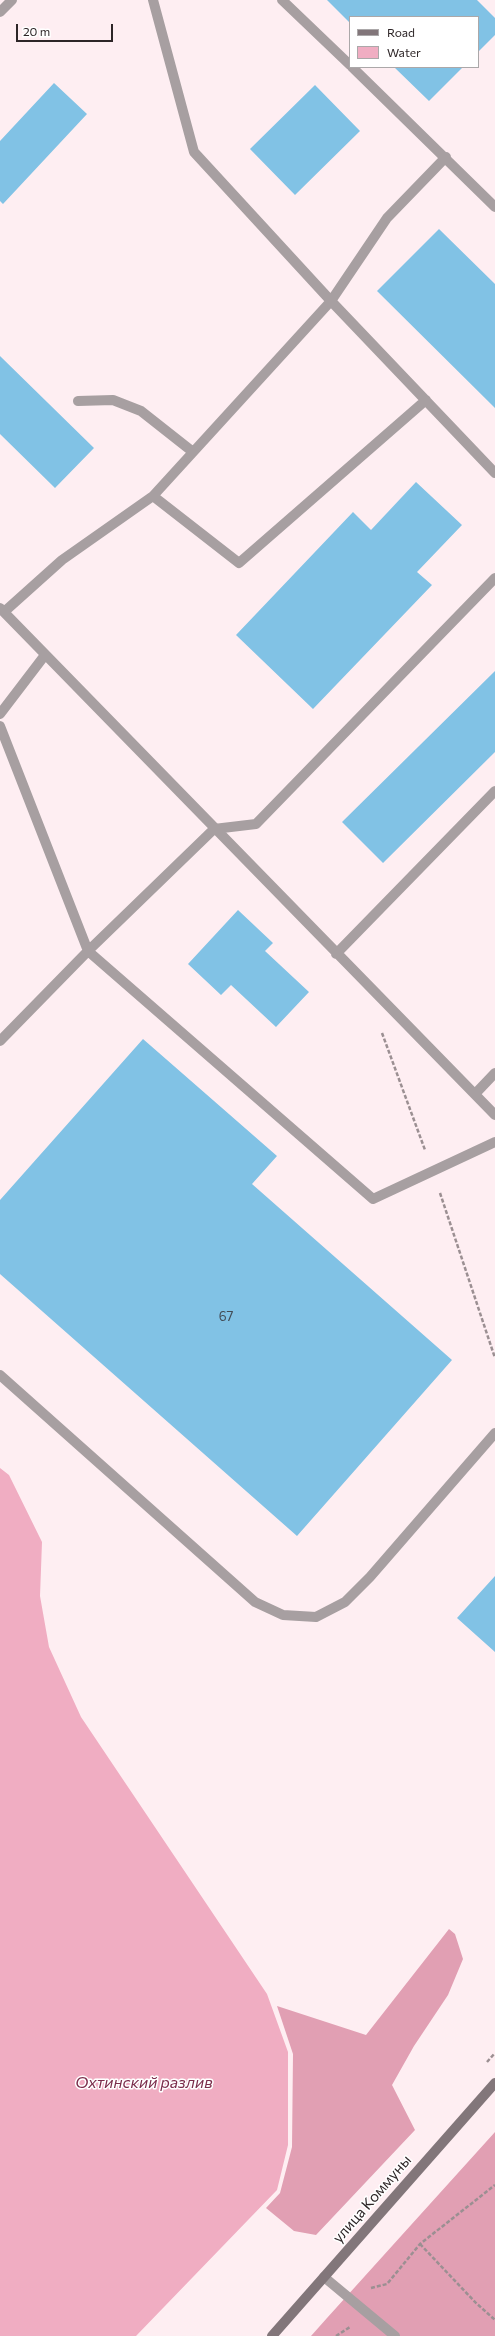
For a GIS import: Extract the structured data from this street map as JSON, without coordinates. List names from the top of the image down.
{
  "streets": {
    "street": ["улица Коммуны"]
  },
  "water": ["Охтинский разлив"],
  "house_numbers": ["67"],
  "legend": ["Road", "Water"],
  "scale_bar": "20 m"
}
